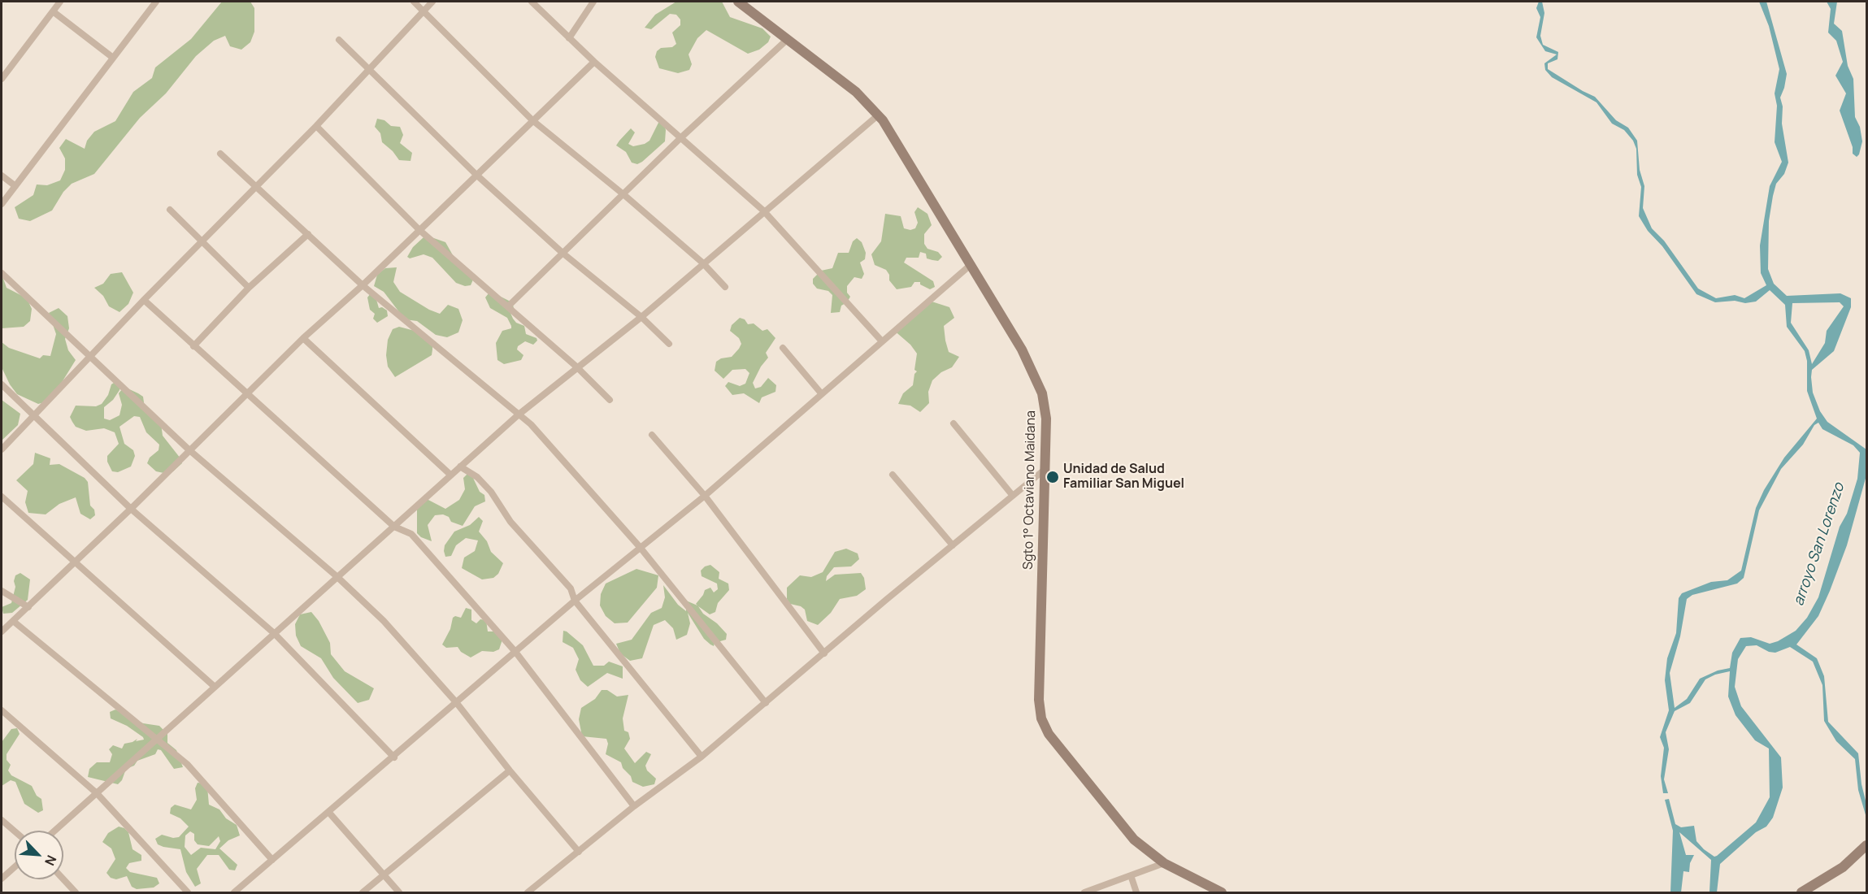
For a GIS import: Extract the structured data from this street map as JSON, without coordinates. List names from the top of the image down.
{
  "streets": {
    "main road": ["Sgto 1° Octaviano Maidana"]
  },
  "water": ["arroyo San Lorenzo"],
  "places": ["Unidad de Salud Familiar San Miguel"],
  "north": "bottom right"
}
